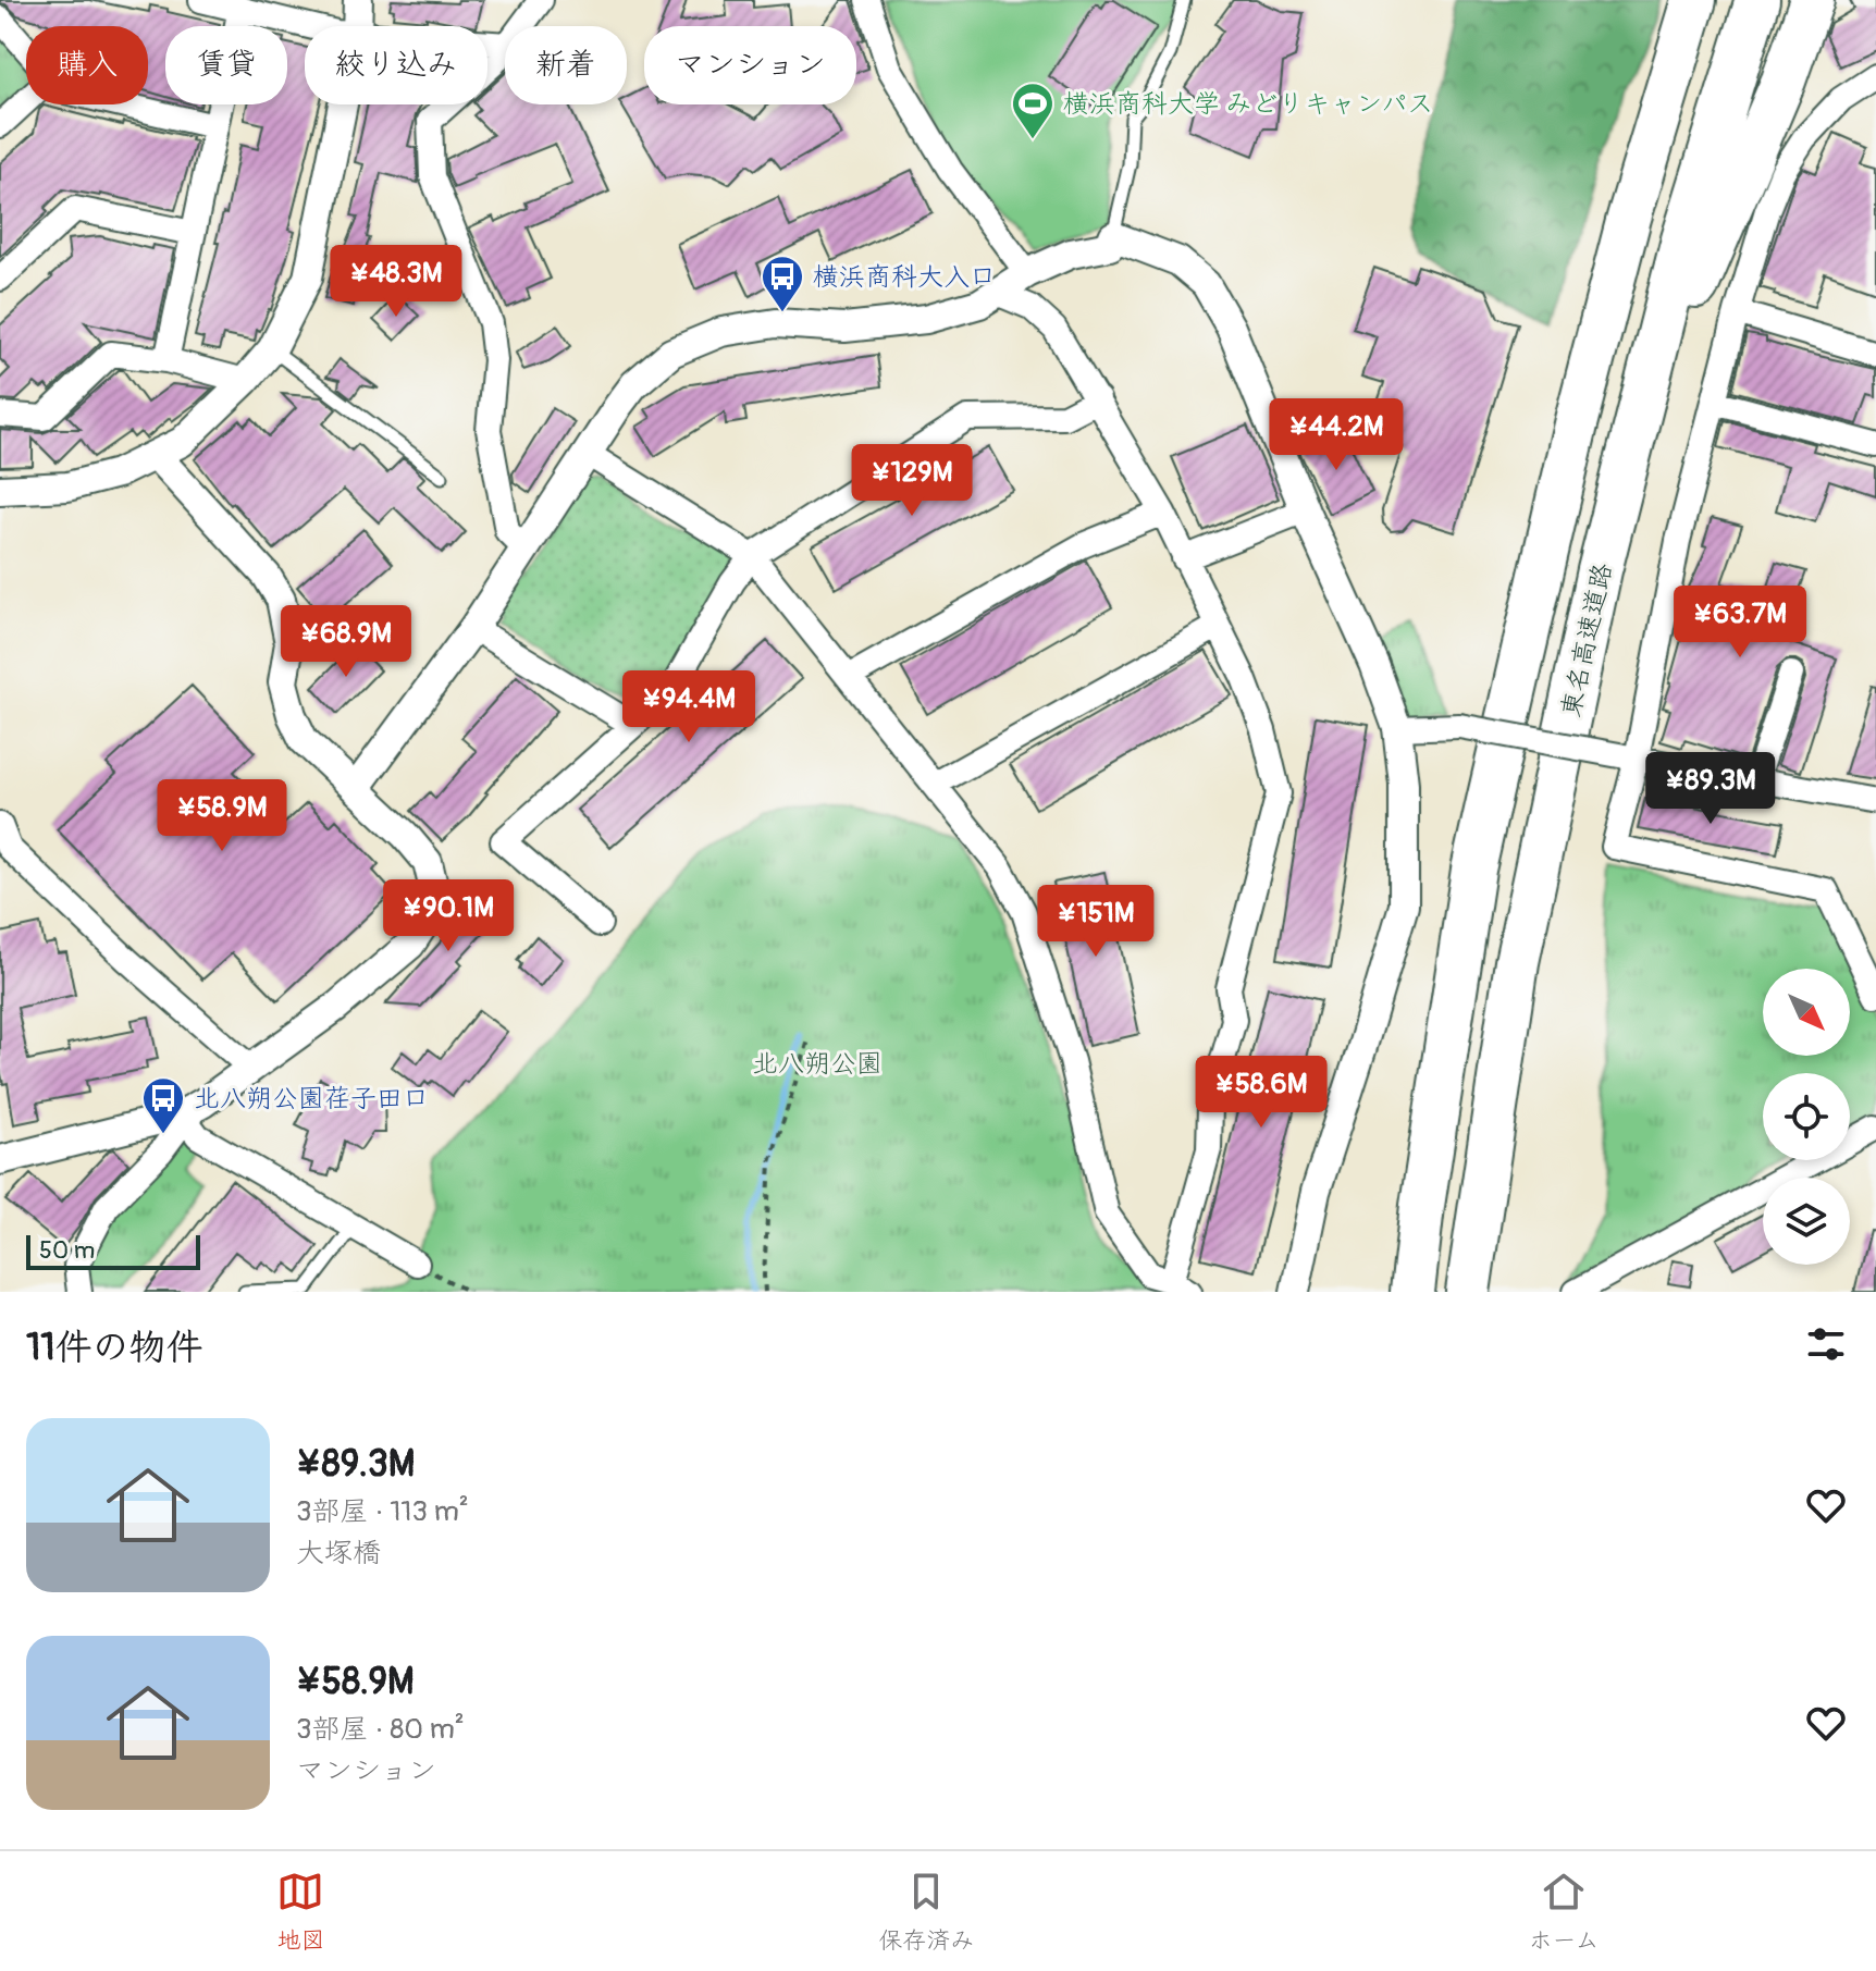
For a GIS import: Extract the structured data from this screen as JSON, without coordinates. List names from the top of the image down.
{
  "streets": {
    "highway": ["東名高速道路"]
  },
  "parks": ["北八朔公園"],
  "places": {
    "sports": ["横浜商科大学 みどりキャンパス"],
    "bus stop": ["横浜商科大入口", "北八朔公園荏子田口"]
  },
  "scale_bar": "50 m",
  "north": "bottom right",
  "page": {
    "chip": [
      "購入",
      "賃貸",
      "絞り込み",
      "新着",
      "マンション"
    ],
    "price": [
      "¥48.3M",
      "¥44.2M",
      "¥129M",
      "¥63.7M",
      "¥68.9M",
      "¥94.4M",
      "¥89.3M",
      "¥58.9M",
      "¥90.1M",
      "¥151M",
      "¥58.6M"
    ],
    "scale": "50 m",
    "heading": "11件の物件",
    "list": [
      {
        "name": "¥89.3M",
        "note": "3部屋 · 113 m² · 大塚橋"
      },
      {
        "name": "¥58.9M",
        "note": "3部屋 · 80 m² · マンション"
      }
    ],
    "tabs": ["地図", "保存済み", "ホーム"]
  }
}
